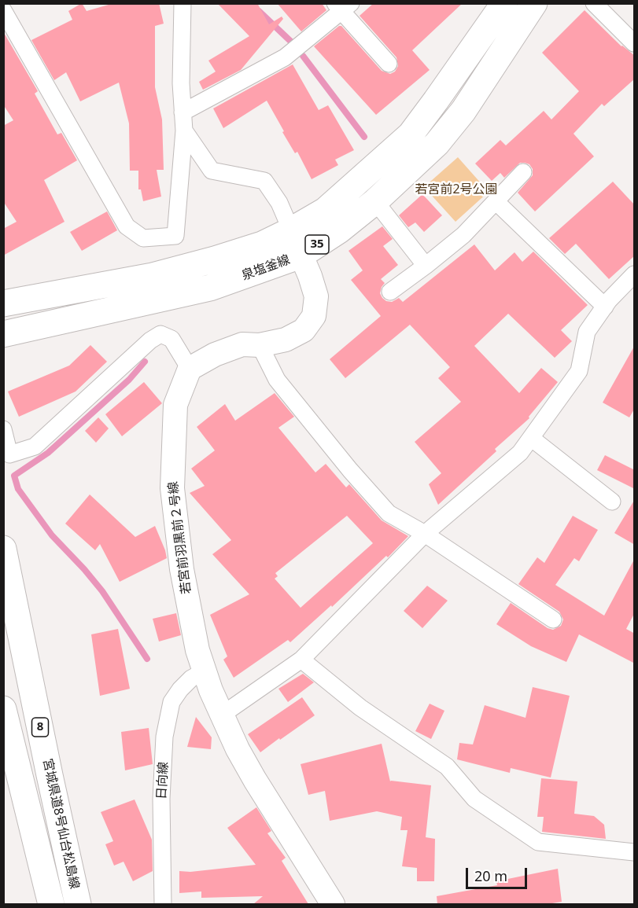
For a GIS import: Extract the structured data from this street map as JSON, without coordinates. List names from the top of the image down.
{
  "streets": {
    "main road": [
      "35",
      "泉塩釜線",
      "8",
      "宮城県道8号仙台松島線"
    ],
    "street": ["若宮前羽黒前２号線", "日向線"]
  },
  "crossings": [
    ["若宮前羽黒前２号線", "日向線"]
  ],
  "parks": ["若宮前2号公園"],
  "scale_bar": "20 m"
}
